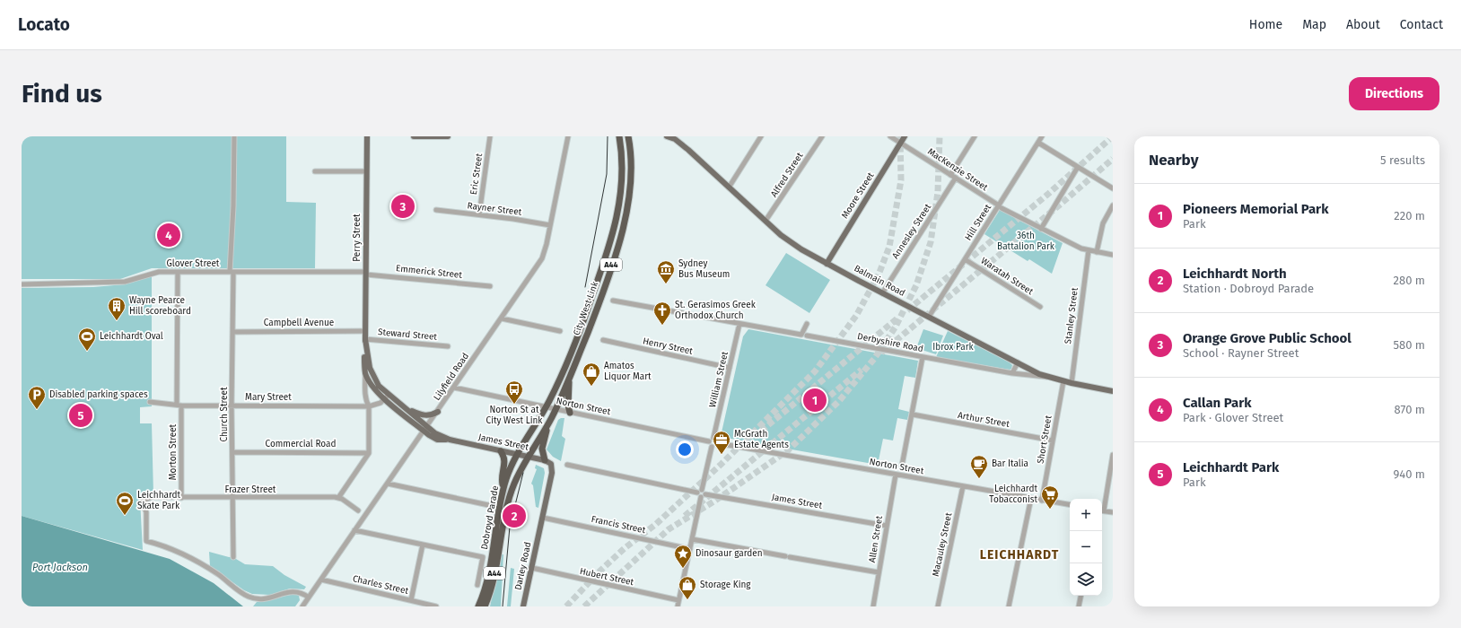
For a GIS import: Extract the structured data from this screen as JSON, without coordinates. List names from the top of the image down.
{
  "streets": {
    "highway": ["A44", "City West Link", "Dobroyd Parade"],
    "main road": [
      "Moore Street",
      "Perry Street",
      "Balmain Road",
      "James Street",
      "Darley Road"
    ],
    "street": [
      "MacKenzie Street",
      "Eric Street",
      "Alfred Street",
      "Rayner Street",
      "Hill Street",
      "Annesley Street",
      "Glover Street",
      "Emmerick Street",
      "Waratah Street",
      "Stanley Street",
      "Campbell Avenue",
      "Steward Street",
      "Derbyshire Road",
      "Henry Street",
      "Lilyfield Road",
      "William Street",
      "Mary Street",
      "Norton Street",
      "Church Street",
      "Arthur Street",
      "Short Street",
      "Commercial Road",
      "Morton Street",
      "Frazer Street",
      "Francis Street",
      "Allen Street",
      "Macauley Street",
      "Hubert Street",
      "Charles Street"
    ]
  },
  "crossings": [
    ["MacKenzie Street", "Moore Street"],
    ["MacKenzie Street", "Hill Street"],
    ["MacKenzie Street", "Annesley Street"],
    ["MacKenzie Street", "Stanley Street"],
    ["Eric Street", "Rayner Street"],
    ["Alfred Street", "Balmain Road"],
    ["Moore Street", "Balmain Road"],
    ["Rayner Street", "Lilyfield Road"],
    ["Hill Street", "Waratah Street"],
    ["Hill Street", "Balmain Road"],
    ["Annesley Street", "Balmain Road"],
    ["Perry Street", "Glover Street"],
    ["Perry Street", "Emmerick Street"],
    ["Perry Street", "Campbell Avenue"],
    ["Perry Street", "Steward Street"],
    ["Perry Street", "Mary Street"],
    ["Perry Street", "Commercial Road"],
    ["Glover Street", "Emmerick Street"],
    ["Glover Street", "Church Street"],
    ["Glover Street", "Morton Street"],
    ["Balmain Road", "Stanley Street"],
    ["Balmain Road", "Derbyshire Road"],
    ["Balmain Road", "Short Street"],
    ["City West Link", "Norton Street"],
    ["City West Link", "James Street"],
    ["City West Link", "Dobroyd Parade"],
    ["Campbell Avenue", "Church Street"],
    ["Henry Street", "William Street"],
    ["Lilyfield Road", "Norton Street"],
    ["Lilyfield Road", "James Street"],
    ["Lilyfield Road", "Frazer Street"],
    ["Lilyfield Road", "Charles Street"],
    ["William Street", "Norton Street"],
    ["Mary Street", "Church Street"],
    ["Mary Street", "Morton Street"],
    ["Norton Street", "Short Street"],
    ["Norton Street", "Allen Street"],
    ["Norton Street", "Macauley Street"],
    ["Church Street", "Commercial Road"],
    ["Church Street", "Frazer Street"],
    ["Arthur Street", "Short Street"],
    ["James Street", "Dobroyd Parade"],
    ["James Street", "Allen Street"],
    ["James Street", "Darley Road"],
    ["Morton Street", "Frazer Street"],
    ["Francis Street", "Darley Road"],
    ["Darley Road", "Hubert Street"]
  ],
  "districts": ["LEICHHARDT"],
  "water": ["Port Jackson"],
  "parks": ["36th Battalion Park", "Ibrox Park"],
  "places": {
    "museum": ["Sydney Bus Museum"],
    "building": ["Wayne Pearce Hill scoreboard"],
    "church": ["St. Gerasimos Greek Orthodox Church"],
    "sports": ["Leichhardt Oval", "Leichhardt Skate Park"],
    "shop": ["Amatos Liquor Mart", "Storage King"],
    "bus stop": ["Norton St at City West Link"],
    "parking": ["Disabled parking spaces"],
    "office": ["McGrath Estate Agents"],
    "cafe": ["Bar Italia"],
    "supermarket": ["Leichhardt Tobacconist"],
    "place": ["Dinosaur garden"]
  },
  "page": {
    "header": "Locato",
    "nav": [
      "Home",
      "Map",
      "About",
      "Contact"
    ],
    "buttons": "Directions",
    "title": "Find us",
    "heading": ["Nearby", "5 results"],
    "list": [
      {
        "mark": "1",
        "name": "Pioneers Memorial Park",
        "note": "Park",
        "value": "220 m"
      },
      {
        "mark": "2",
        "name": "Leichhardt North",
        "note": "Station · Dobroyd Parade",
        "value": "280 m"
      },
      {
        "mark": "3",
        "name": "Orange Grove Public School",
        "note": "School · Rayner Street",
        "value": "580 m"
      },
      {
        "mark": "4",
        "name": "Callan Park",
        "note": "Park · Glover Street",
        "value": "870 m"
      },
      {
        "mark": "5",
        "name": "Leichhardt Park",
        "note": "Park",
        "value": "940 m"
      }
    ],
    "pins": [
      "3",
      "4",
      "1",
      "5",
      "2"
    ],
    "map_buttons": ["+", "−"]
  }
}
